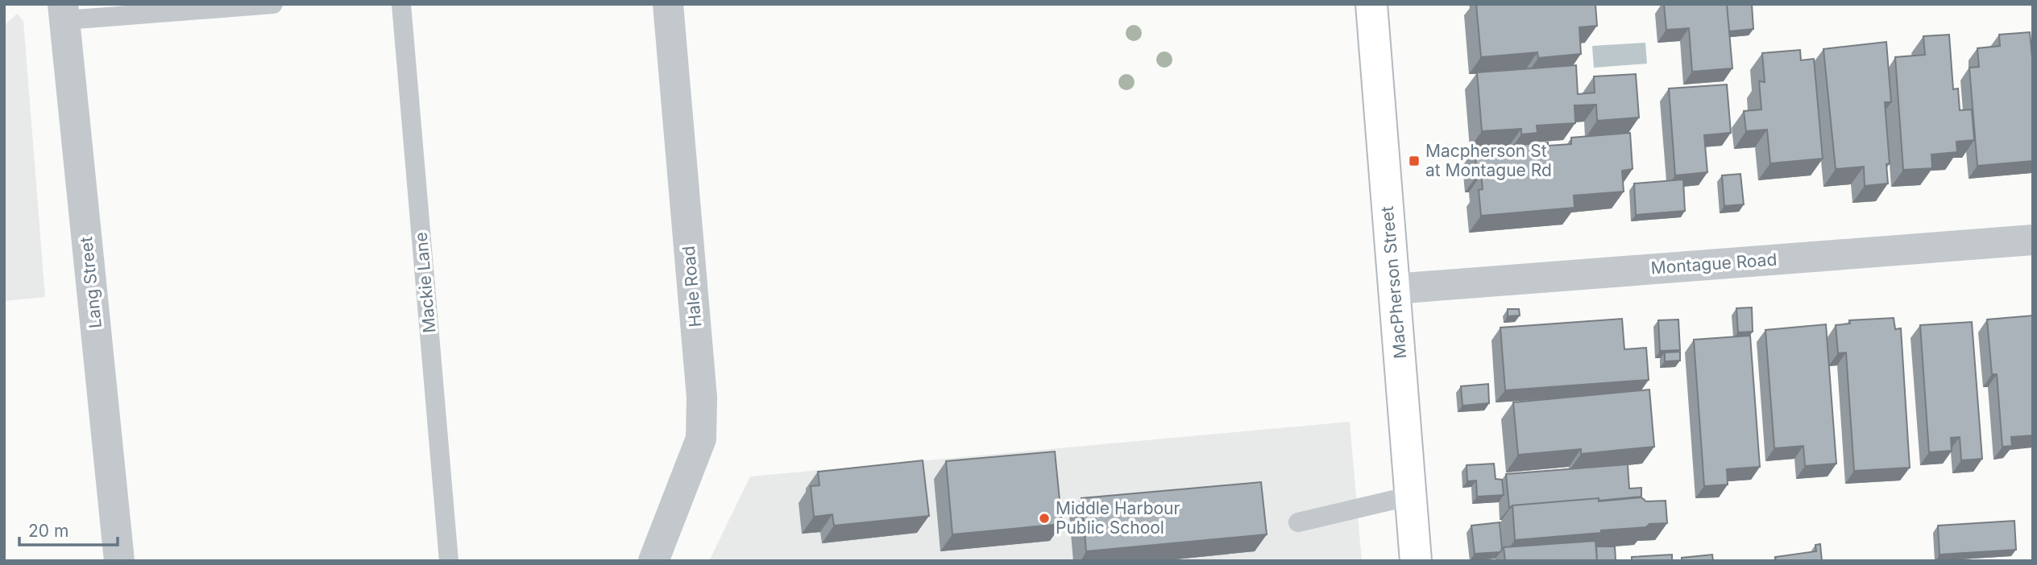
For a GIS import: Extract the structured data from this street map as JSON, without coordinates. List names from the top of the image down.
{
  "streets": {
    "main road": ["MacPherson Street"],
    "street": ["Montague Road", "Lang Street", "Hale Road"],
    "lane": ["Mackie Lane"]
  },
  "crossings": [
    ["Montague Road", "MacPherson Street"]
  ],
  "places": {
    "transit": ["Macpherson St at Montague Rd"],
    "other": ["Middle Harbour Public School"]
  },
  "scale_bar": "20 m"
}
